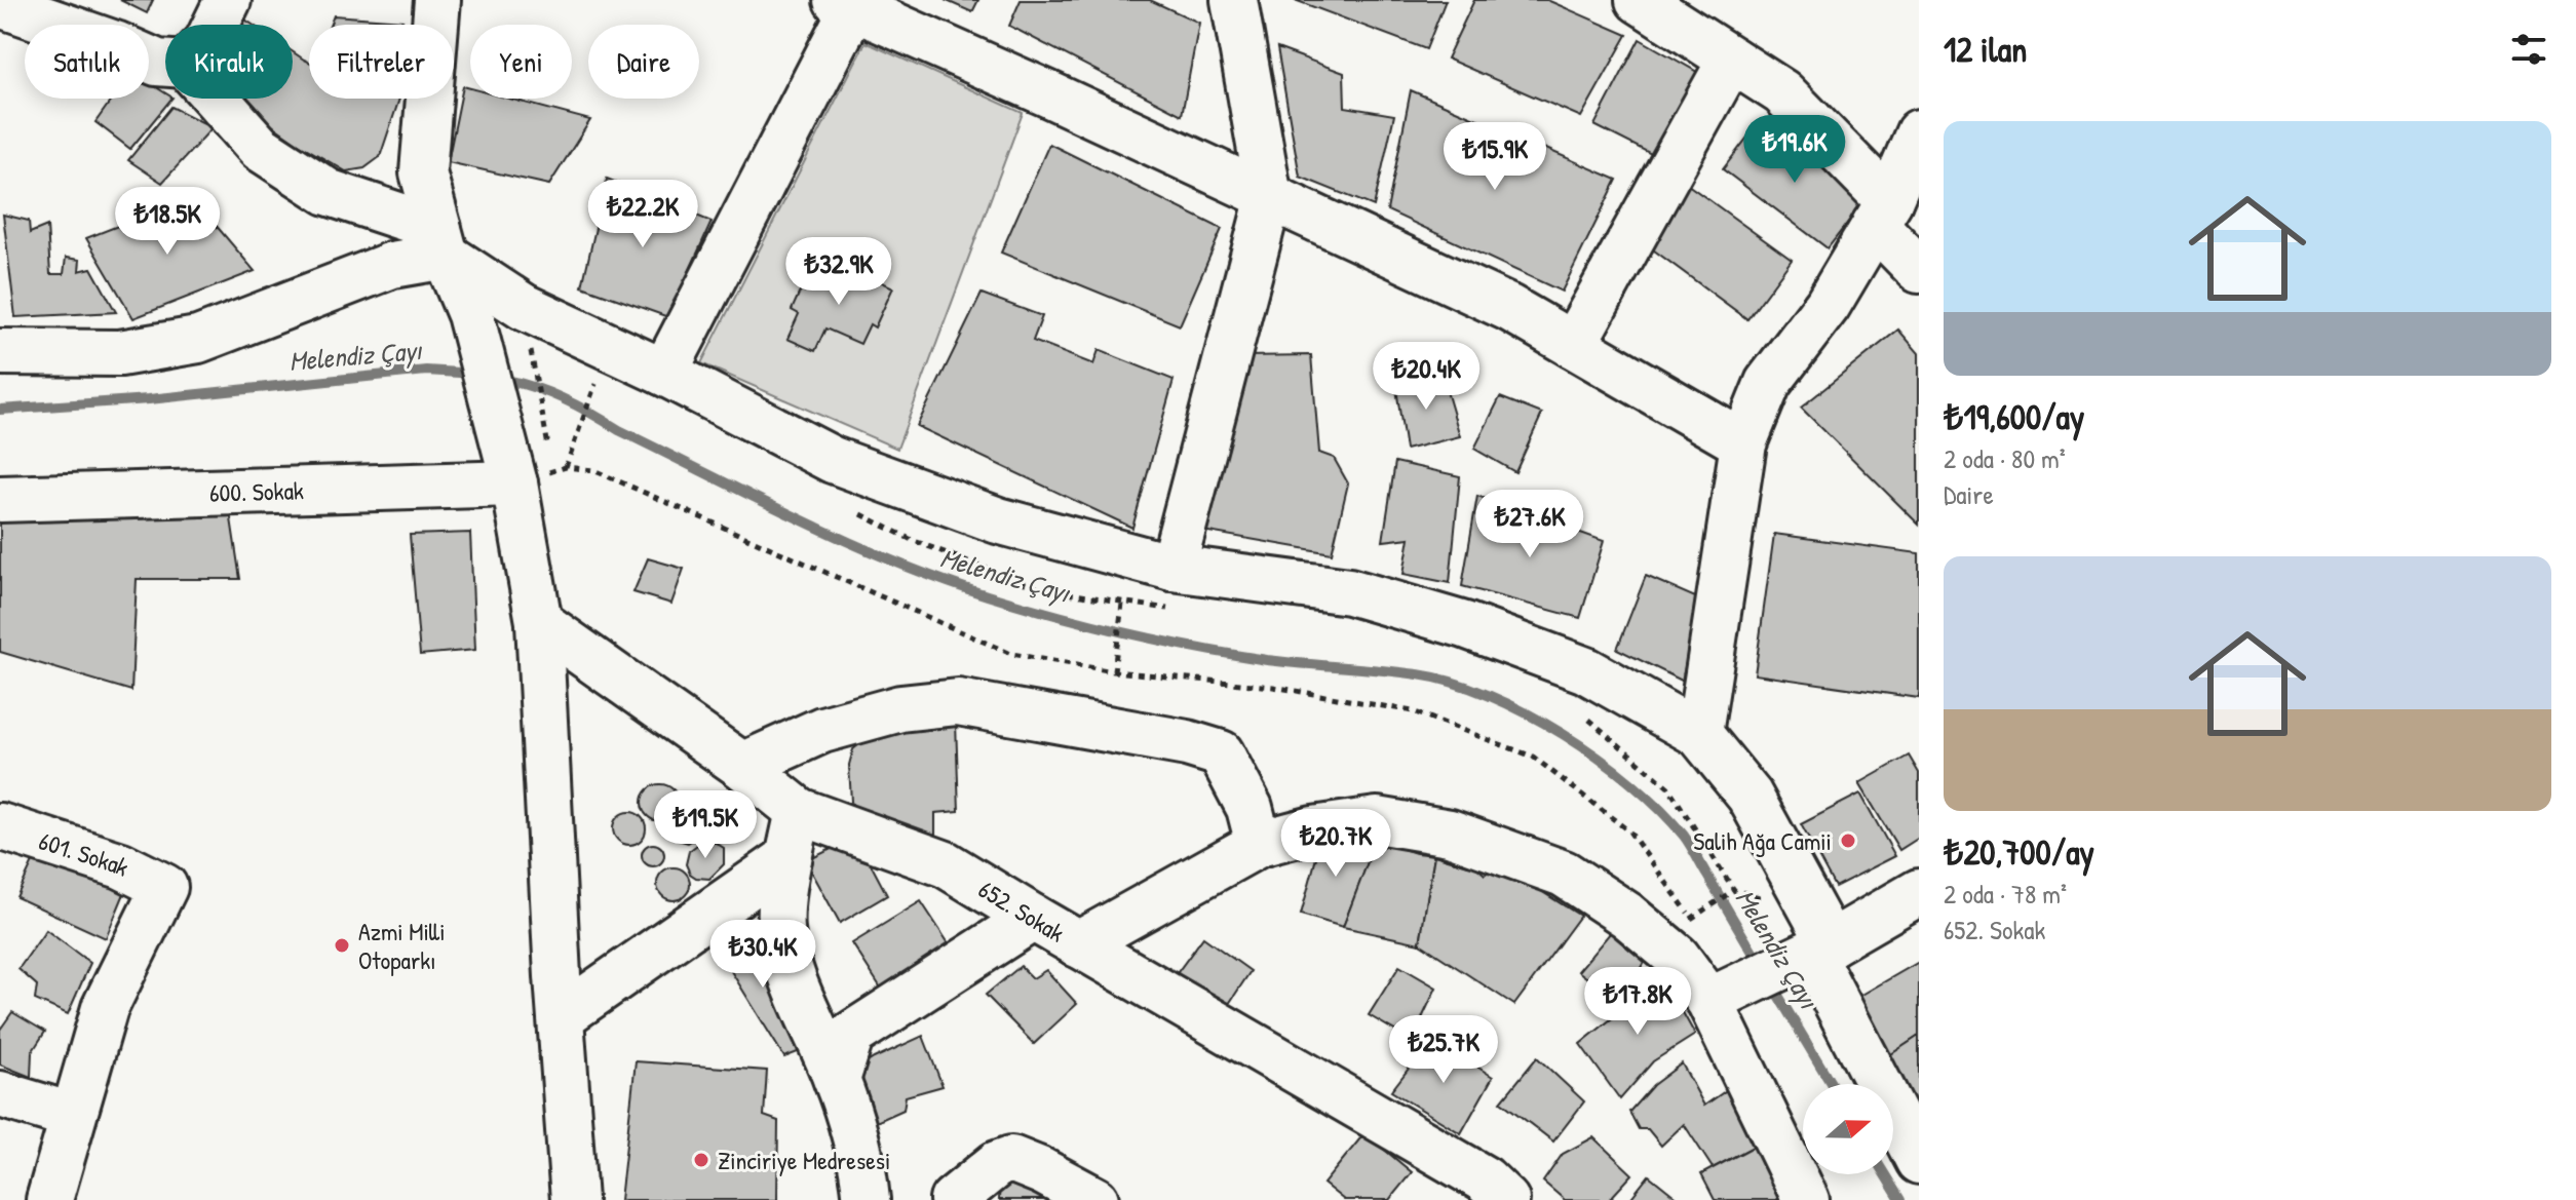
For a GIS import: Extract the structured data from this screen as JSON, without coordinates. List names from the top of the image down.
{
  "streets": {
    "street": ["600. Sokak", "601. Sokak", "652. Sokak"]
  },
  "water": ["Melendiz Çayı"],
  "places": ["Salih Ağa Camii", "Azmi Milli Otoparkı", "Zinciriye Medresesi"],
  "north": "right",
  "page": {
    "heading": "12 ilan",
    "chip": [
      "Satılık",
      "Kiralık",
      "Filtreler",
      "Yeni",
      "Daire"
    ],
    "list": [
      {
        "name": "₺19,600/ay",
        "note": "2 oda · 80 m² · Daire"
      },
      {
        "name": "₺20,700/ay",
        "note": "2 oda · 78 m² · 652. Sokak"
      }
    ],
    "price": [
      "₺19.6K",
      "₺15.9K",
      "₺22.2K",
      "₺18.5K",
      "₺32.9K",
      "₺20.4K",
      "₺27.6K",
      "₺19.5K",
      "₺20.7K",
      "₺30.4K",
      "₺17.8K",
      "₺25.7K"
    ]
  }
}
